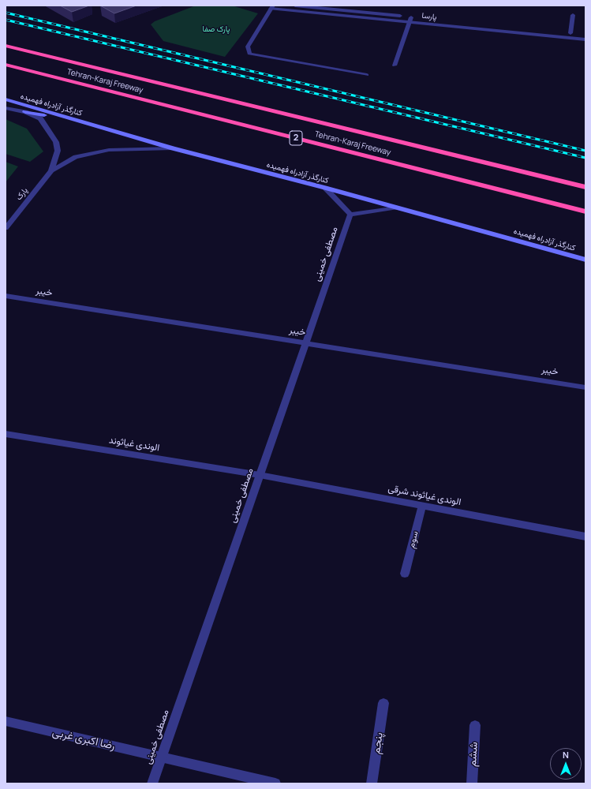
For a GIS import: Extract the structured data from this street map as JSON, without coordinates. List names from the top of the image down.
{
  "streets": {
    "highway": ["Tehran-Karaj Freeway", "2"],
    "main road": ["کنارگذر آزادراه فهمیده"],
    "street": [
      "پارسا",
      "پارک",
      "مصطفی خمینی",
      "خیبر",
      "الوندی غیاثوند",
      "الوندی غیاثوند شرقی",
      "سوم",
      "رضا اکبری غربی",
      "پنجم",
      "ششم"
    ]
  },
  "crossings": [
    ["مصطفی خمینی", "خیبر"],
    ["مصطفی خمینی", "الوندی غیاثوند"],
    ["مصطفی خمینی", "الوندی غیاثوند شرقی"],
    ["مصطفی خمینی", "رضا اکبری غربی"],
    ["الوندی غیاثوند", "الوندی غیاثوند شرقی"],
    ["الوندی غیاثوند شرقی", "سوم"]
  ],
  "parks": ["پارک صفا"],
  "north": "top"
}
